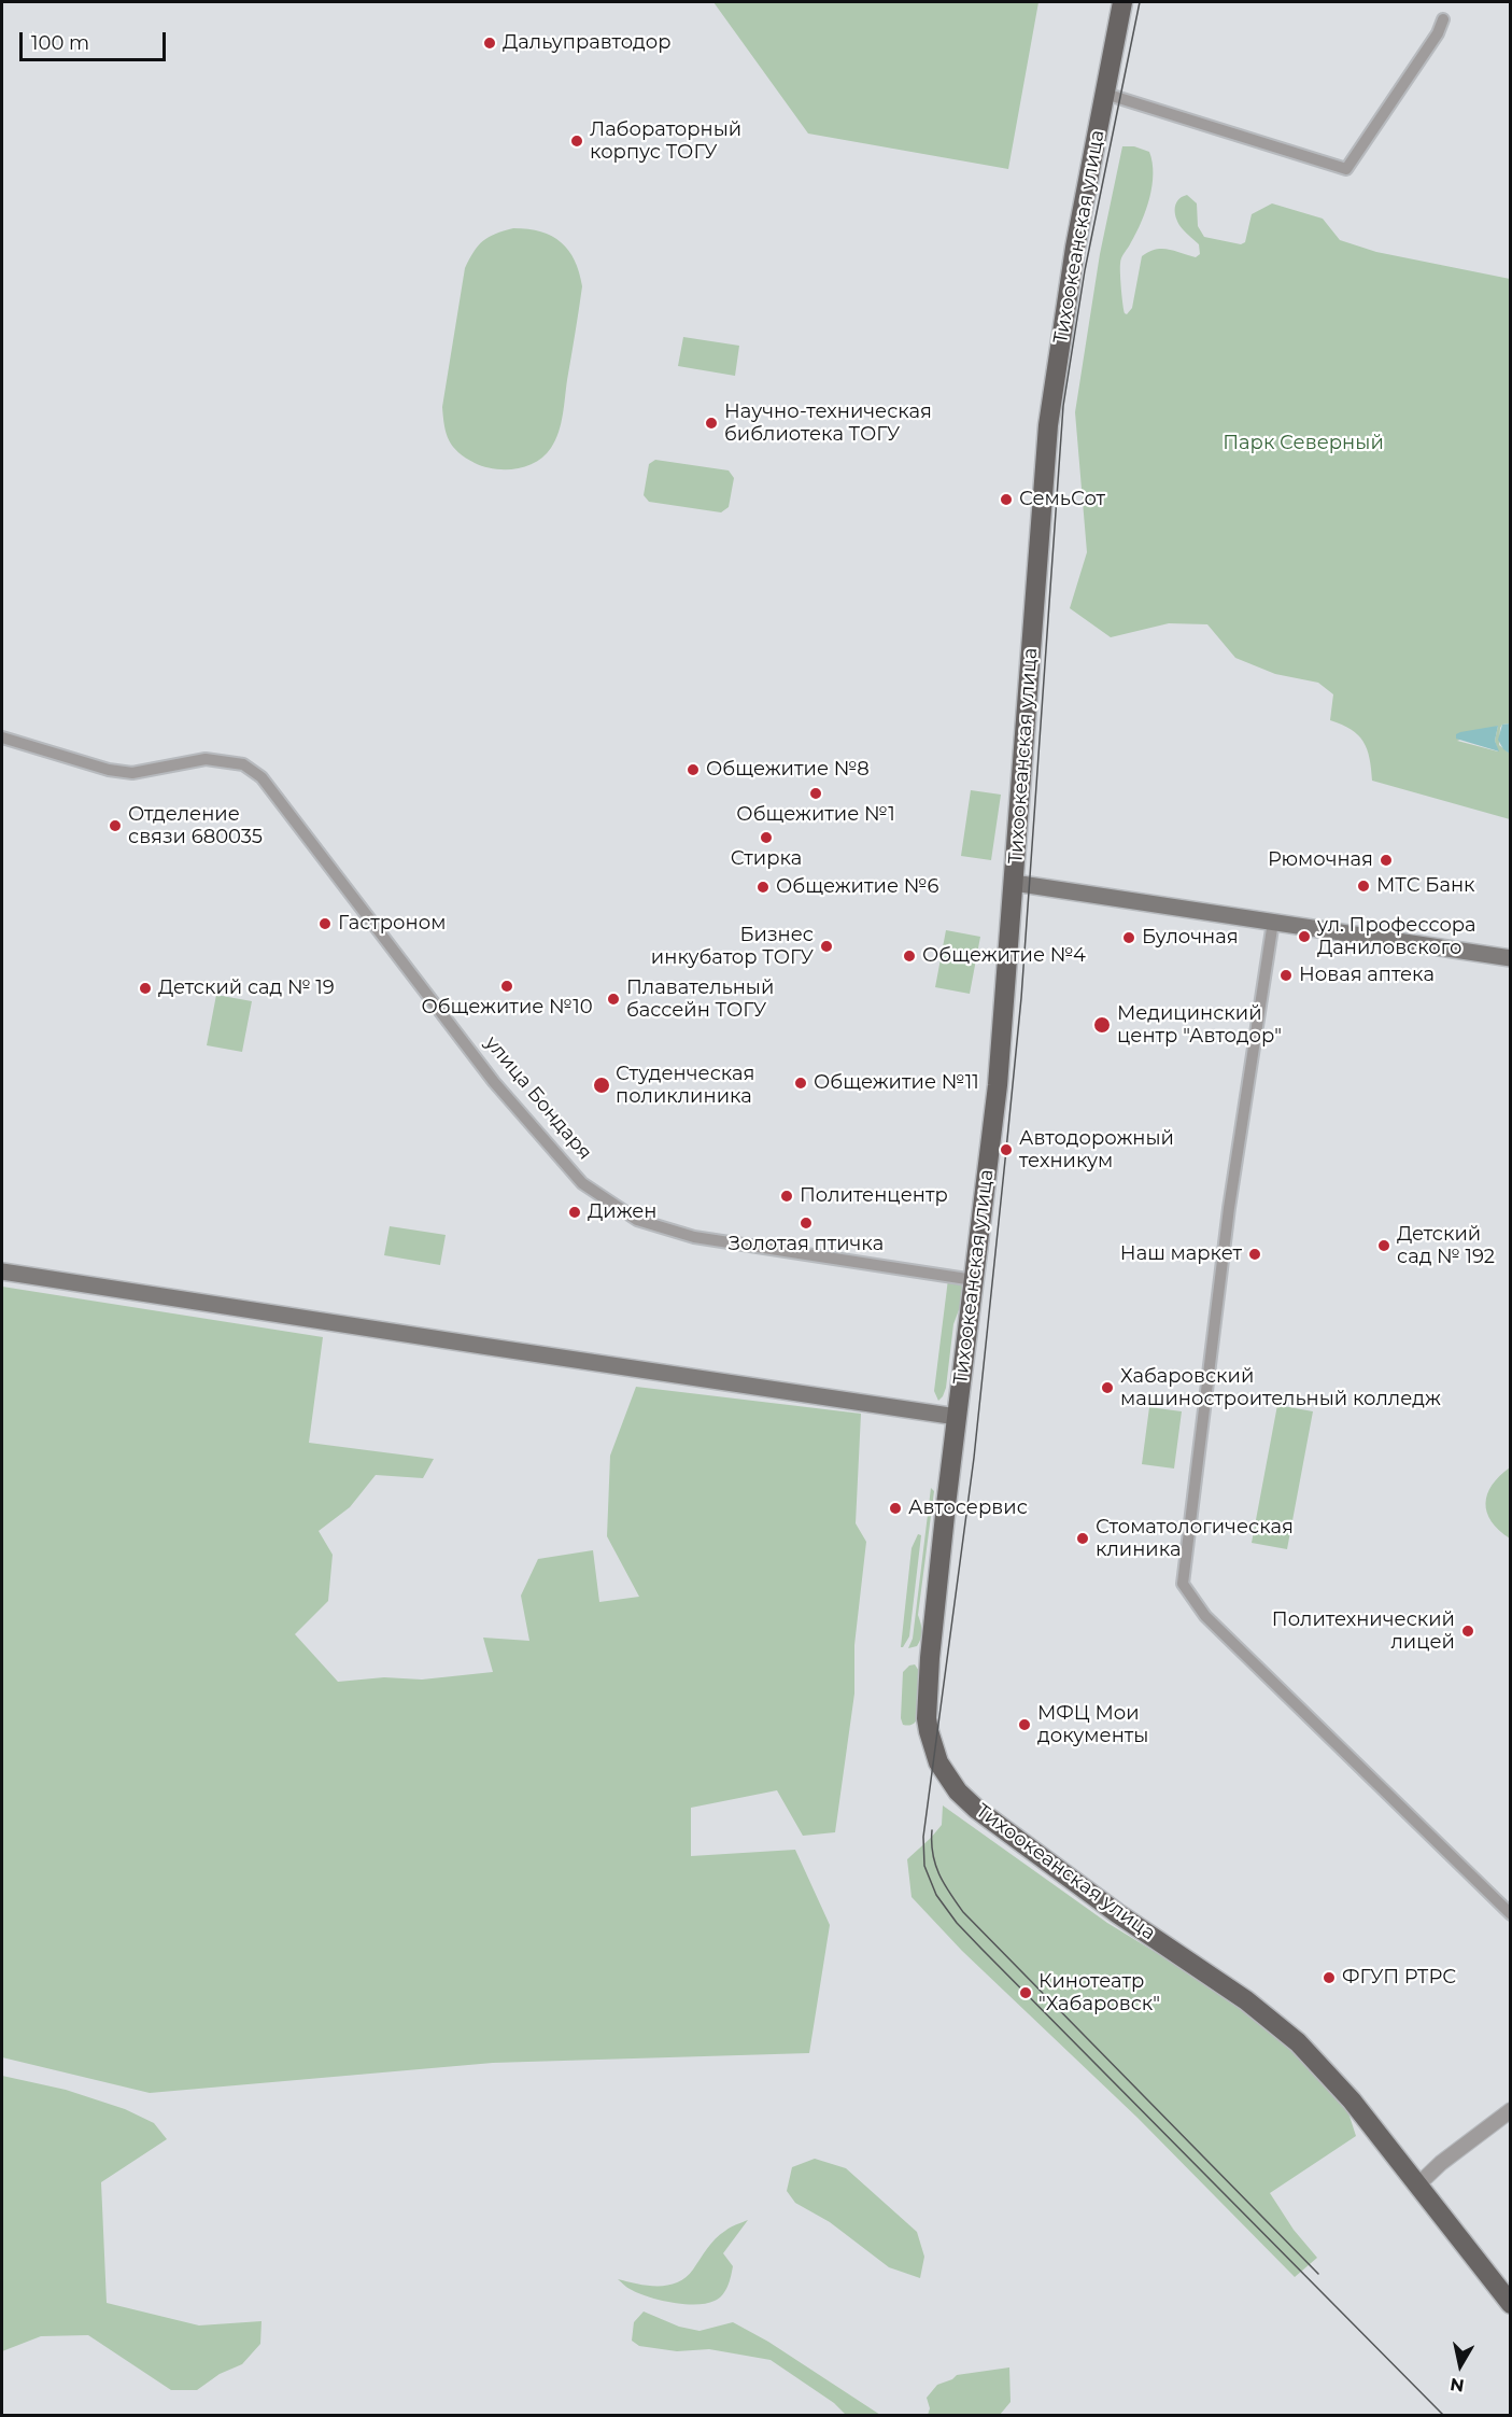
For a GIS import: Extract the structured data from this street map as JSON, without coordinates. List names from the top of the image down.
{
  "streets": {
    "main road": ["Тихоокеанская улица"],
    "street": ["улица Бондаря"]
  },
  "crossings": [
    ["Тихоокеанская улица", "улица Бондаря"]
  ],
  "parks": ["Парк Северный"],
  "places": [
    "Дальуправтодор",
    "Лабораторный корпус ТОГУ",
    "Научно-техническая библиотека ТОГУ",
    "СемьСот",
    "Общежитие №8",
    "Общежитие №1",
    "Отделение связи 680035",
    "Стирка",
    "Рюмочная",
    "МТС Банк",
    "Общежитие №6",
    "Гастроном",
    "ул. Профессора Даниловского",
    "Булочная",
    "Бизнес инкубатор ТОГУ",
    "Общежитие №4",
    "Новая аптека",
    "Общежитие №10",
    "Детский сад № 19",
    "Плавательный бассейн ТОГУ",
    "Медицинский центр \"Автодор\"",
    "Общежитие №11",
    "Студенческая поликлиника",
    "Автодорожный техникум",
    "Политенцентр",
    "Дижен",
    "Золотая птичка",
    "Детский сад № 192",
    "Наш маркет",
    "Хабаровский машиностроительный колледж",
    "Автосервис",
    "Стоматологическая клиника",
    "Политехнический лицей",
    "МФЦ Мои документы",
    "ФГУП РТРС",
    "Кинотеатр \"Хабаровск\""
  ],
  "scale_bar": "100 m",
  "north": "bottom"
}
